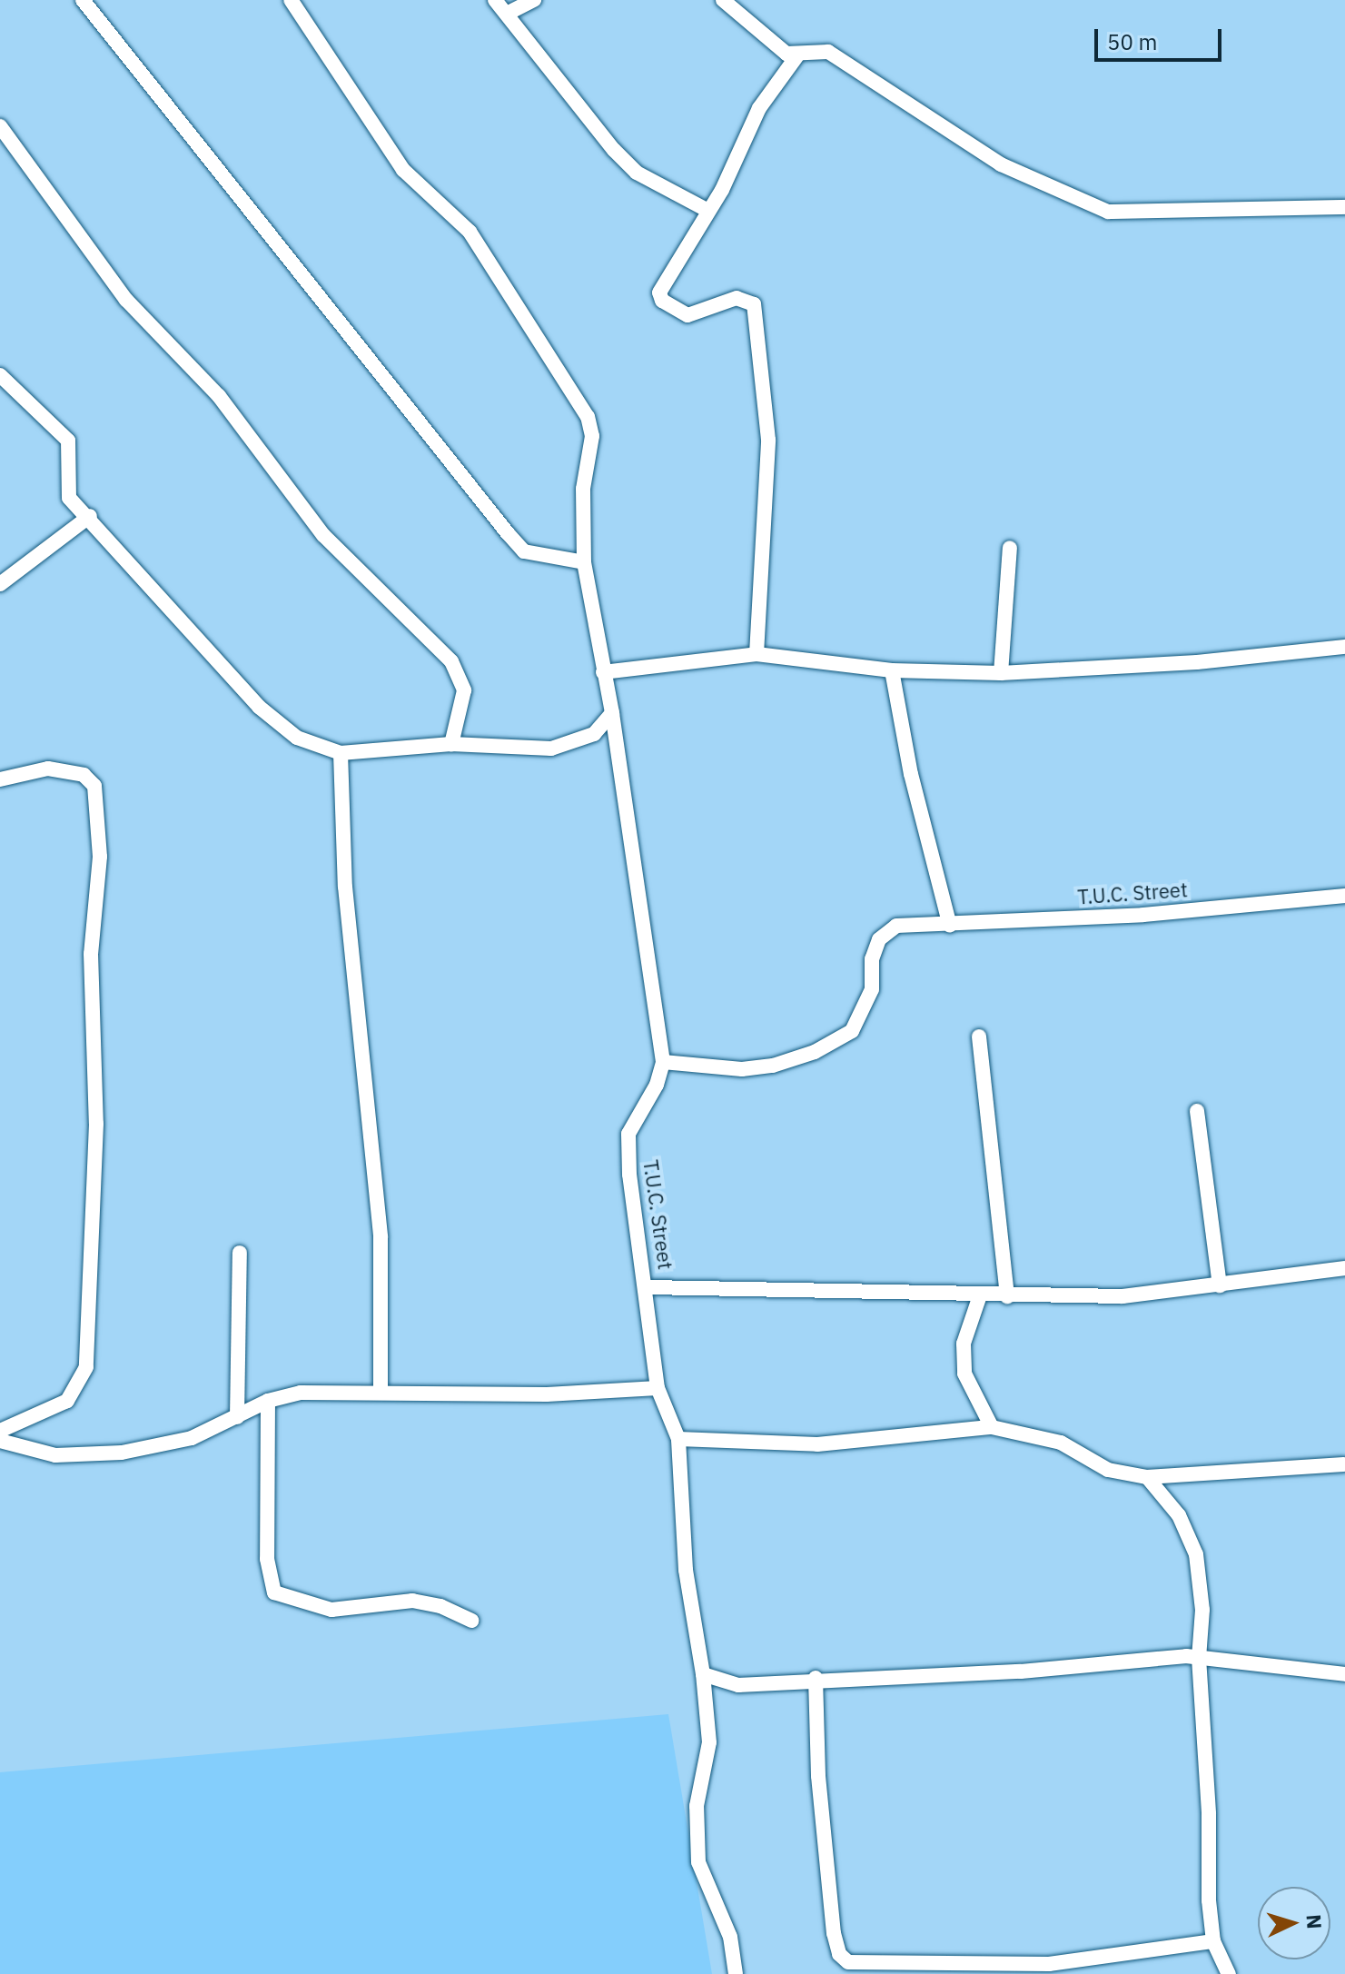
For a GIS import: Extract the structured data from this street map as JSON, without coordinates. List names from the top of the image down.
{
  "streets": {
    "street": ["T.U.C. Street"]
  },
  "scale_bar": "50 m",
  "north": "right"
}
